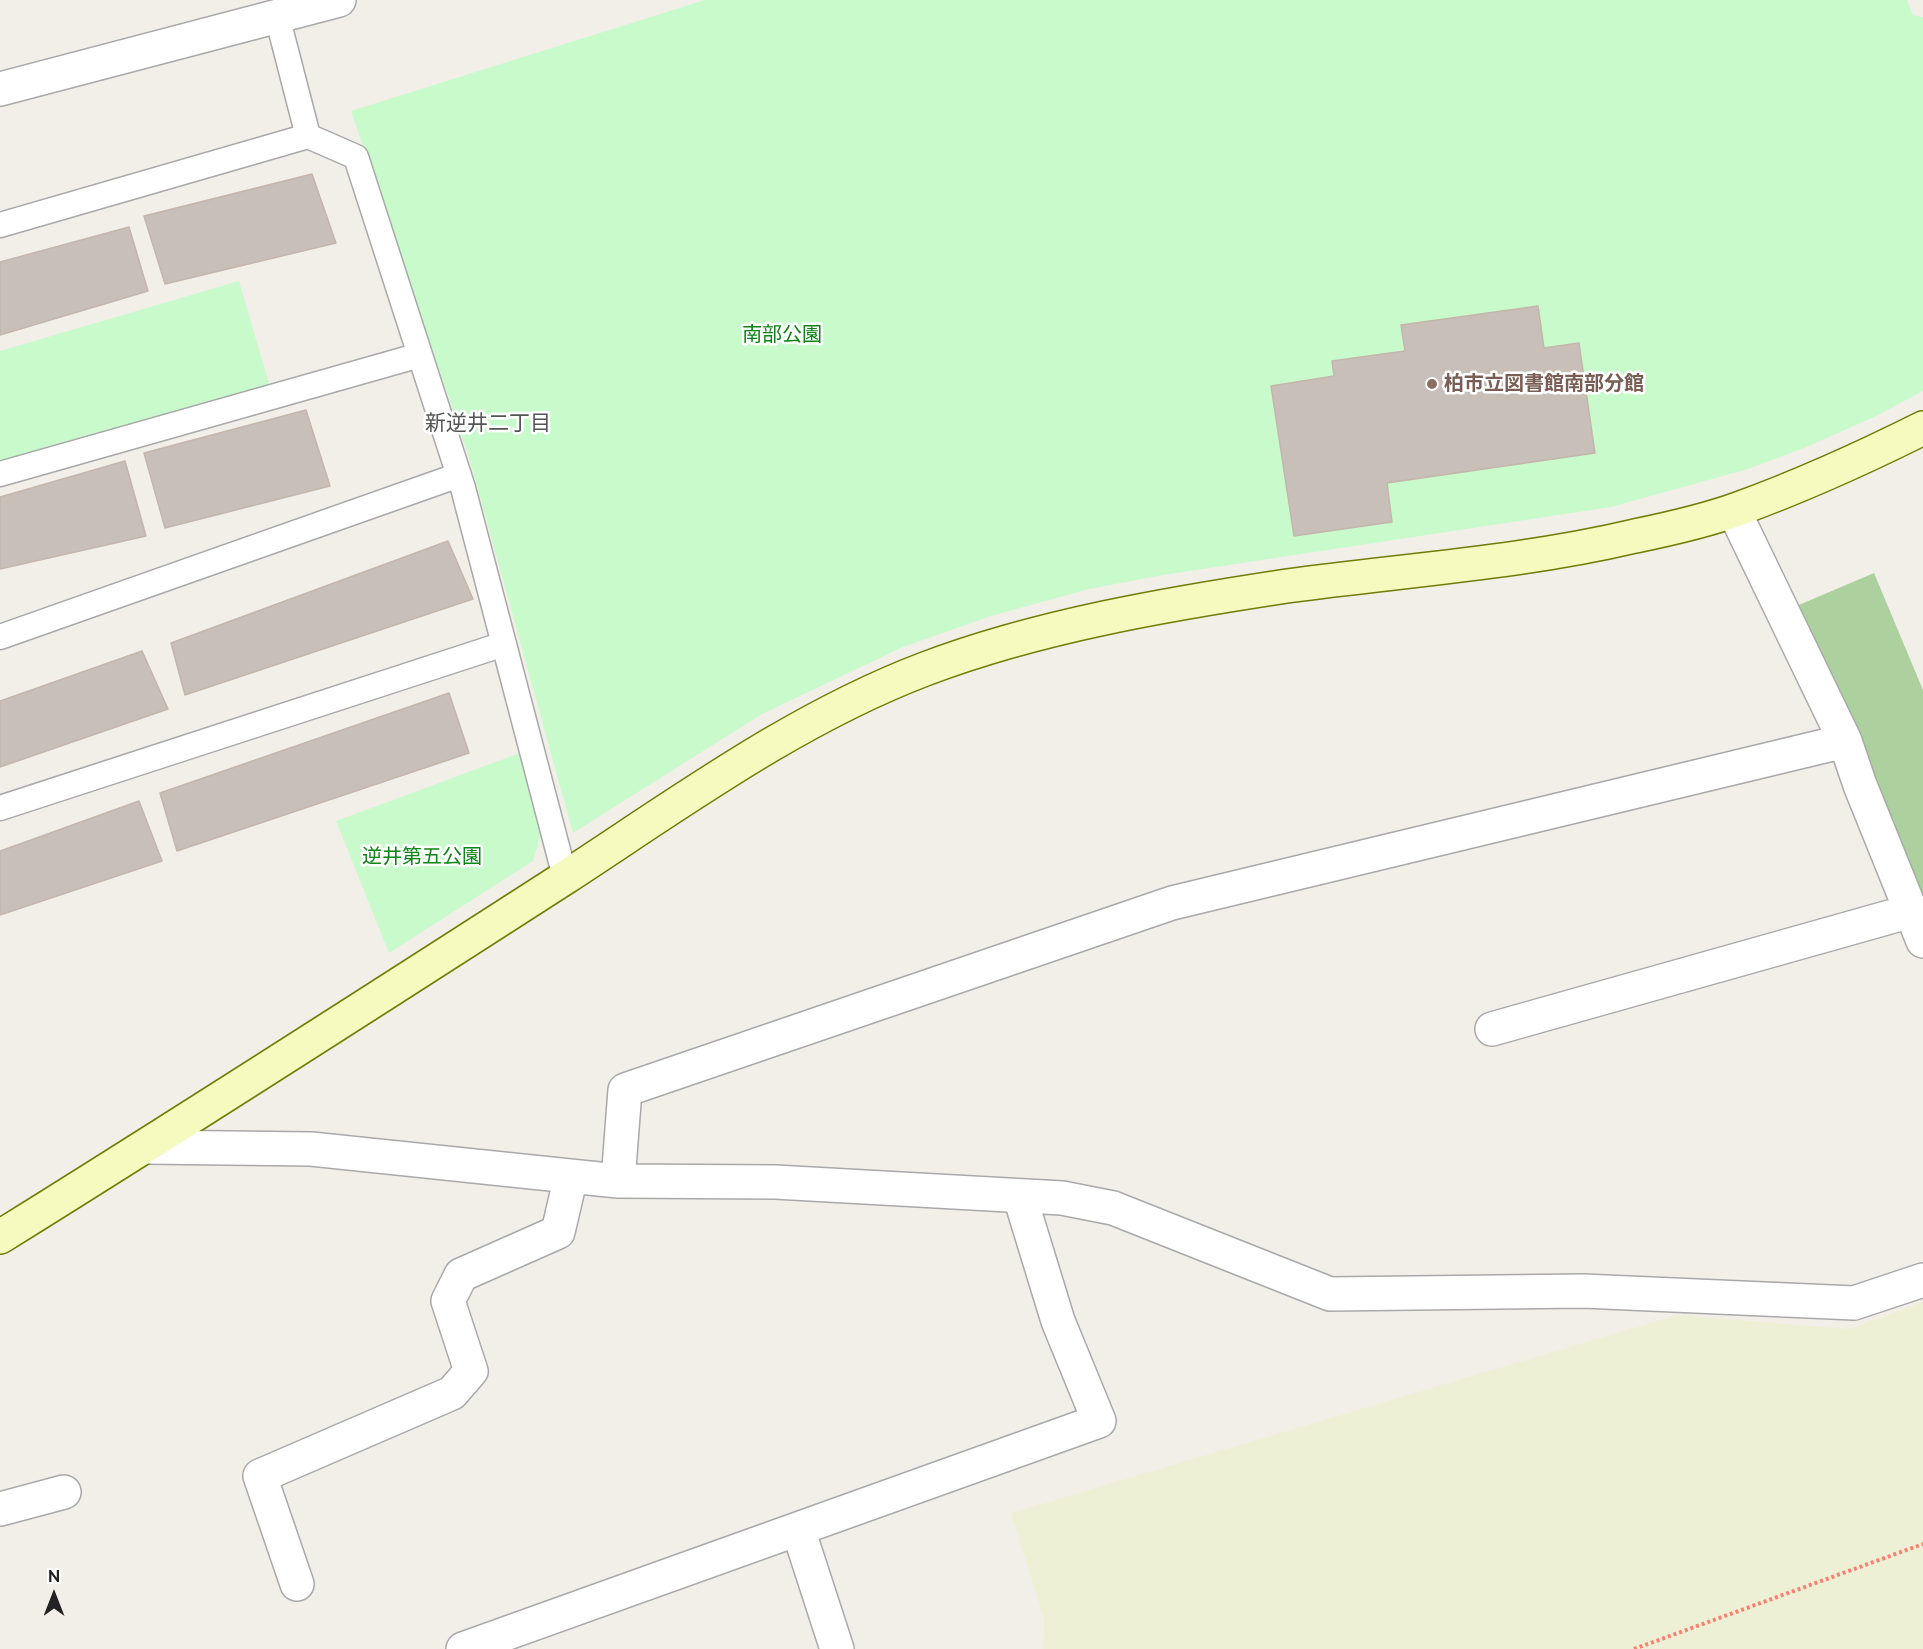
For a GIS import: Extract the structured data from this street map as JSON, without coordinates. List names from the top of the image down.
{
  "districts": ["新逆井二丁目"],
  "parks": ["南部公園", "逆井第五公園"],
  "places": ["柏市立図書館南部分館"],
  "north": "top"
}
